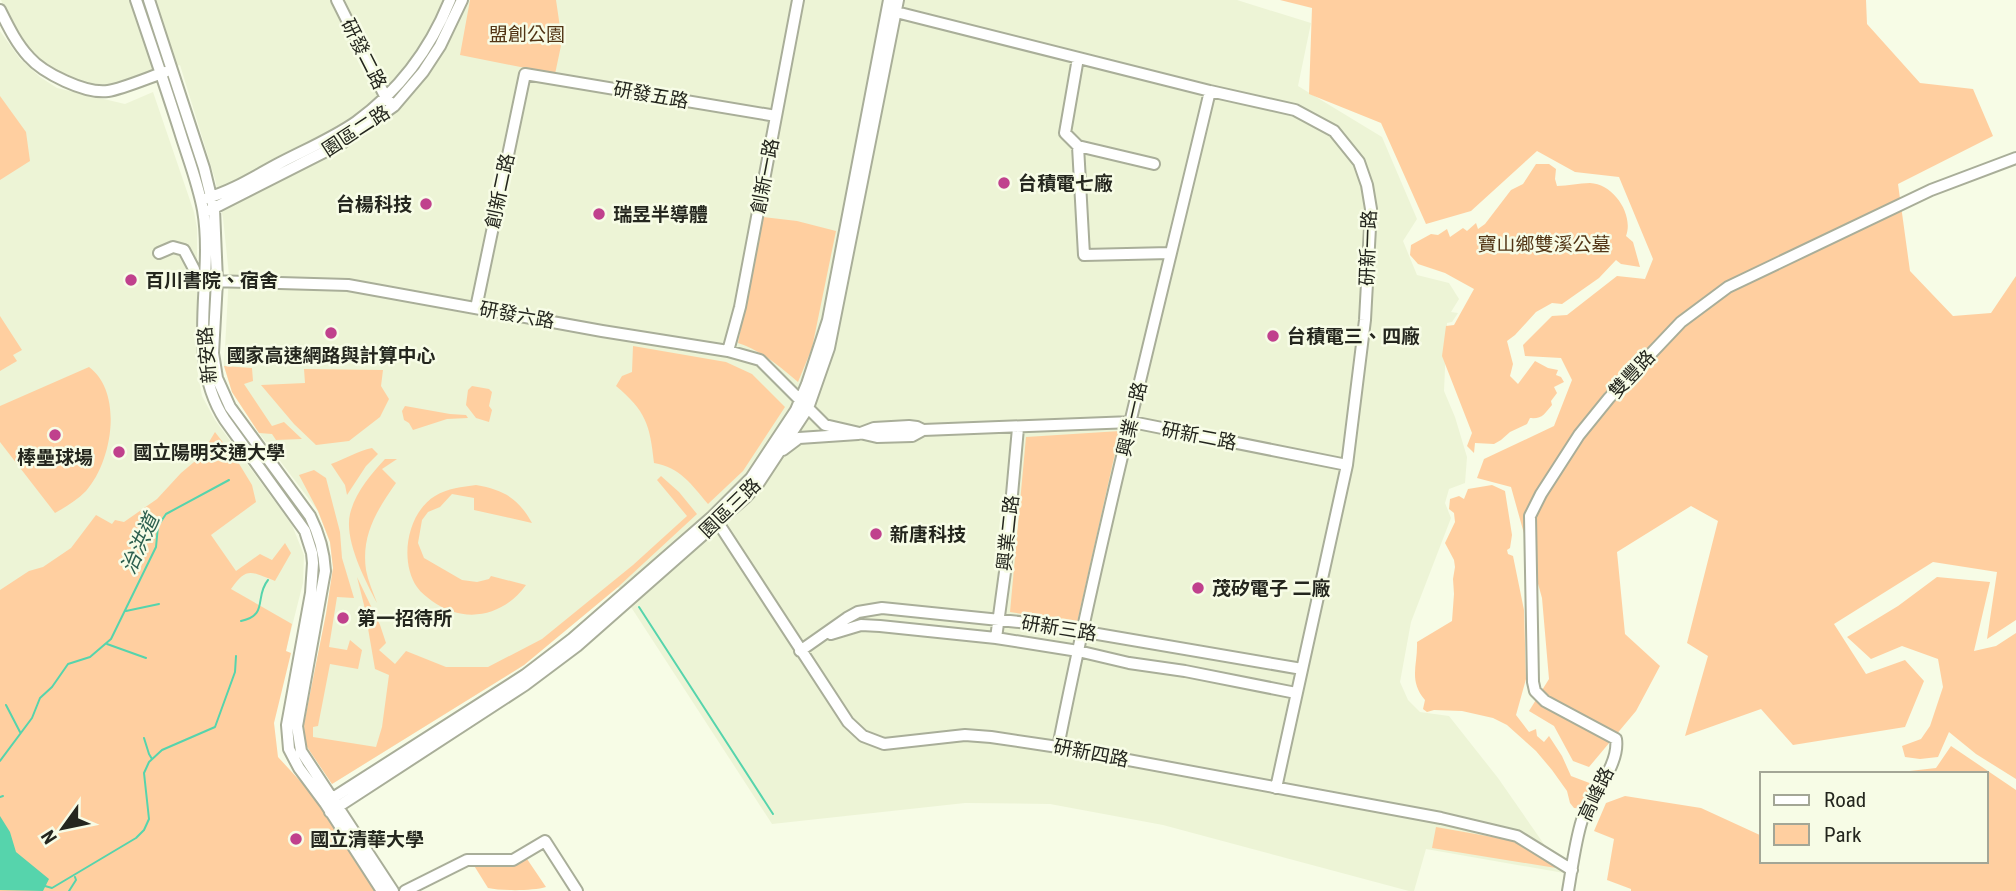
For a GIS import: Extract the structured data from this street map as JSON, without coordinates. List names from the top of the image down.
{
  "streets": {
    "street": [
      "研發二路",
      "研發五路",
      "園區二路",
      "創新一路",
      "創新二路",
      "研新一路",
      "研發六路",
      "新安路",
      "雙豐路",
      "興業一路",
      "研新二路",
      "園區三路",
      "興業二路",
      "研新三路",
      "研新四路",
      "高峰路"
    ]
  },
  "crossings": [
    ["研發二路", "園區二路"],
    ["研發五路", "創新一路"],
    ["研發五路", "創新二路"],
    ["園區二路", "新安路"],
    ["創新一路", "研發六路"],
    ["創新二路", "研發六路"],
    ["研新一路", "興業一路"],
    ["研新一路", "研新二路"],
    ["研新一路", "園區三路"],
    ["研新一路", "研新三路"],
    ["研新一路", "研新四路"],
    ["研發六路", "新安路"],
    ["研發六路", "研新二路"],
    ["研發六路", "園區三路"],
    ["新安路", "園區三路"],
    ["雙豐路", "高峰路"],
    ["興業一路", "研新二路"],
    ["興業一路", "研新三路"],
    ["興業一路", "研新四路"],
    ["研新二路", "園區三路"],
    ["研新二路", "興業二路"],
    ["園區三路", "研新四路"],
    ["興業二路", "研新三路"],
    ["研新三路", "研新四路"],
    ["研新四路", "高峰路"]
  ],
  "water": ["治洪道"],
  "parks": ["盟創公園", "寶山鄉雙溪公墓"],
  "places": [
    "台積電七廠",
    "台楊科技",
    "瑞昱半導體",
    "百川書院、宿舍",
    "國家高速網路與計算中心",
    "台積電三、四廠",
    "棒壘球場",
    "國立陽明交通大學",
    "新唐科技",
    "茂矽電子 二廠",
    "第一招待所",
    "國立清華大學"
  ],
  "legend": ["Road", "Park"],
  "north": "bottom left"
}
